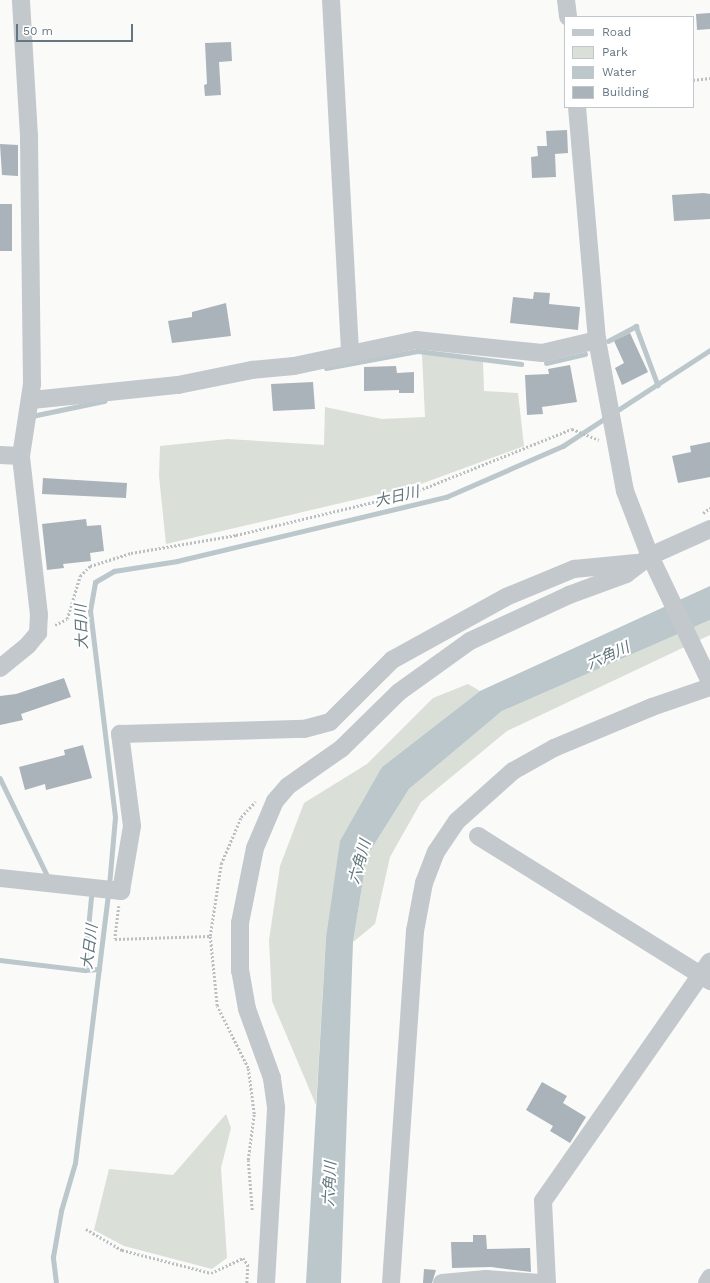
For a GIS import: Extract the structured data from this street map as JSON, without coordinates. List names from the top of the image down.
{
  "water": ["大日川", "六角川"],
  "legend": [
    "Road",
    "Park",
    "Water",
    "Building"
  ],
  "scale_bar": "50 m"
}
